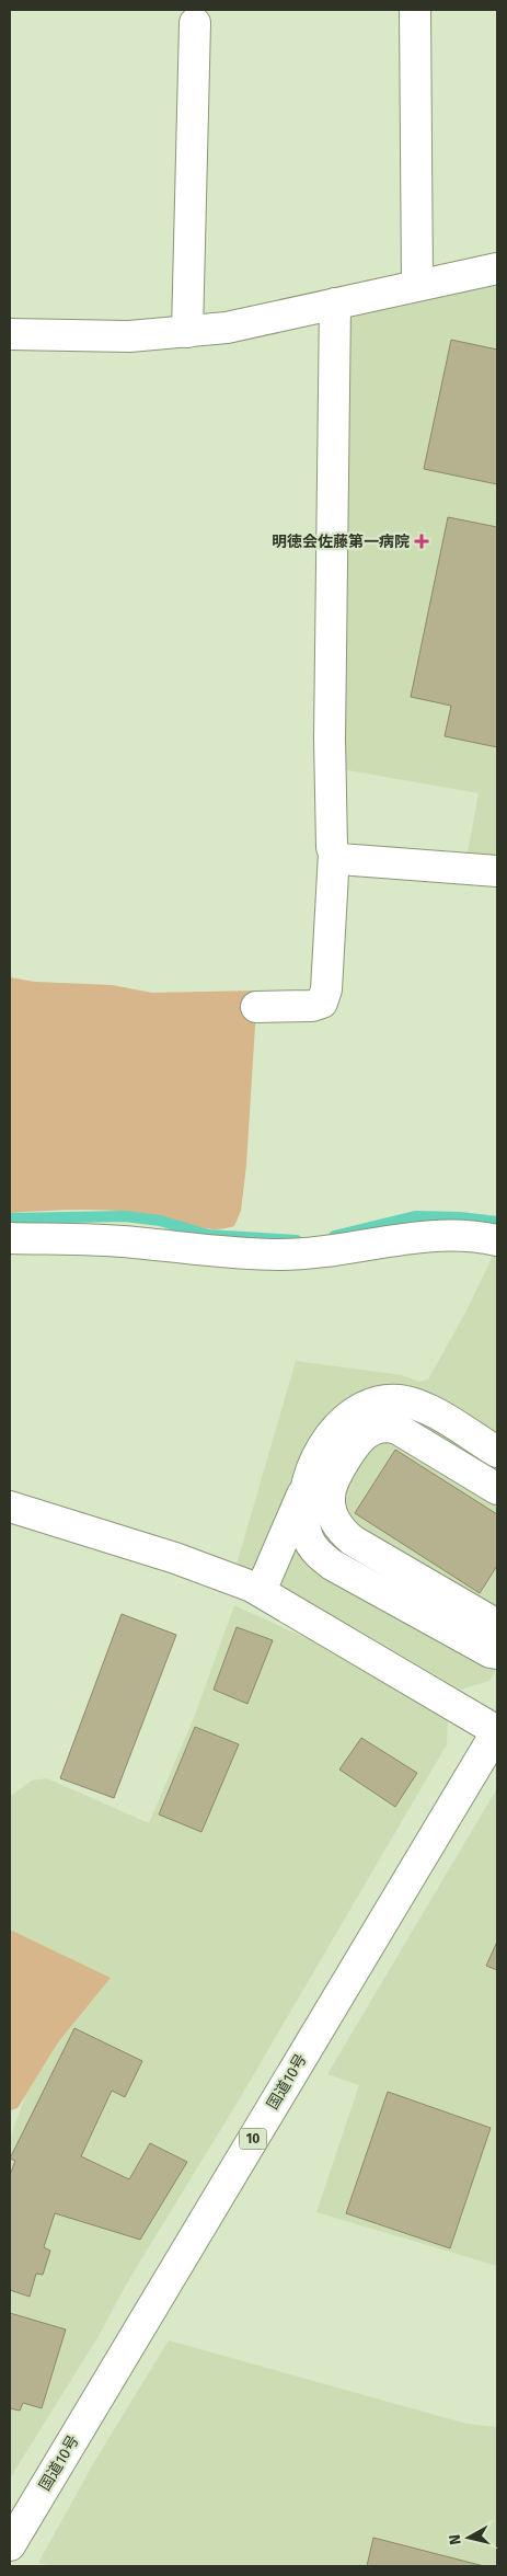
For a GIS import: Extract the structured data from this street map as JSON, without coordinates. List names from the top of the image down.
{
  "streets": {
    "main road": ["国道10号", "10"]
  },
  "places": {
    "health": ["明徳会佐藤第一病院"]
  },
  "north": "left"
}
